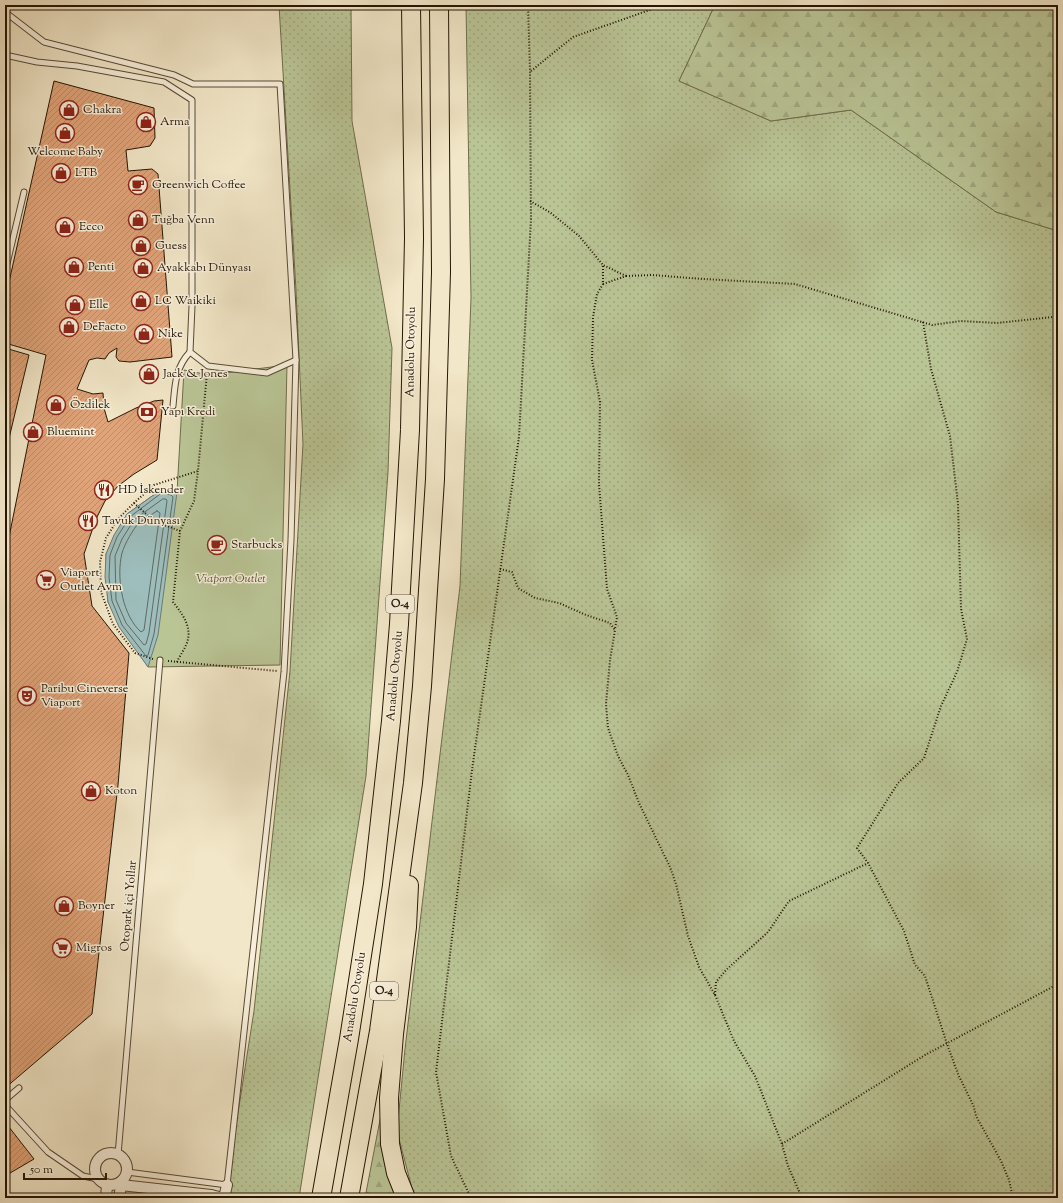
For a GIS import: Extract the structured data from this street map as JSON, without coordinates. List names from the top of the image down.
{
  "streets": {
    "highway": ["Anadolu Otoyolu", "O-4"],
    "lane": ["Otopark içi Yollar"]
  },
  "parks": ["Viaport Outlet"],
  "places": {
    "shop": [
      "Chakra",
      "Arma",
      "Welcome Baby",
      "LTB",
      "Tuğba Venn",
      "Ecco",
      "Guess",
      "Penti",
      "Ayakkabı Dünyası",
      "LC Waikiki",
      "Elle",
      "DeFacto",
      "Nike",
      "Jack & Jones",
      "Özdilek",
      "Bluemint",
      "Koton",
      "Boyner"
    ],
    "cafe": ["Greenwich Coffee", "Starbucks"],
    "bank": ["Yapı Kredi"],
    "restaurant": ["HD İskender", "Tavuk Dünyası"],
    "supermarket": ["Viaport Outlet Avm", "Migros"],
    "theatre": ["Paribu Cineverse Viaport"]
  },
  "scale_bar": "50 m"
}
